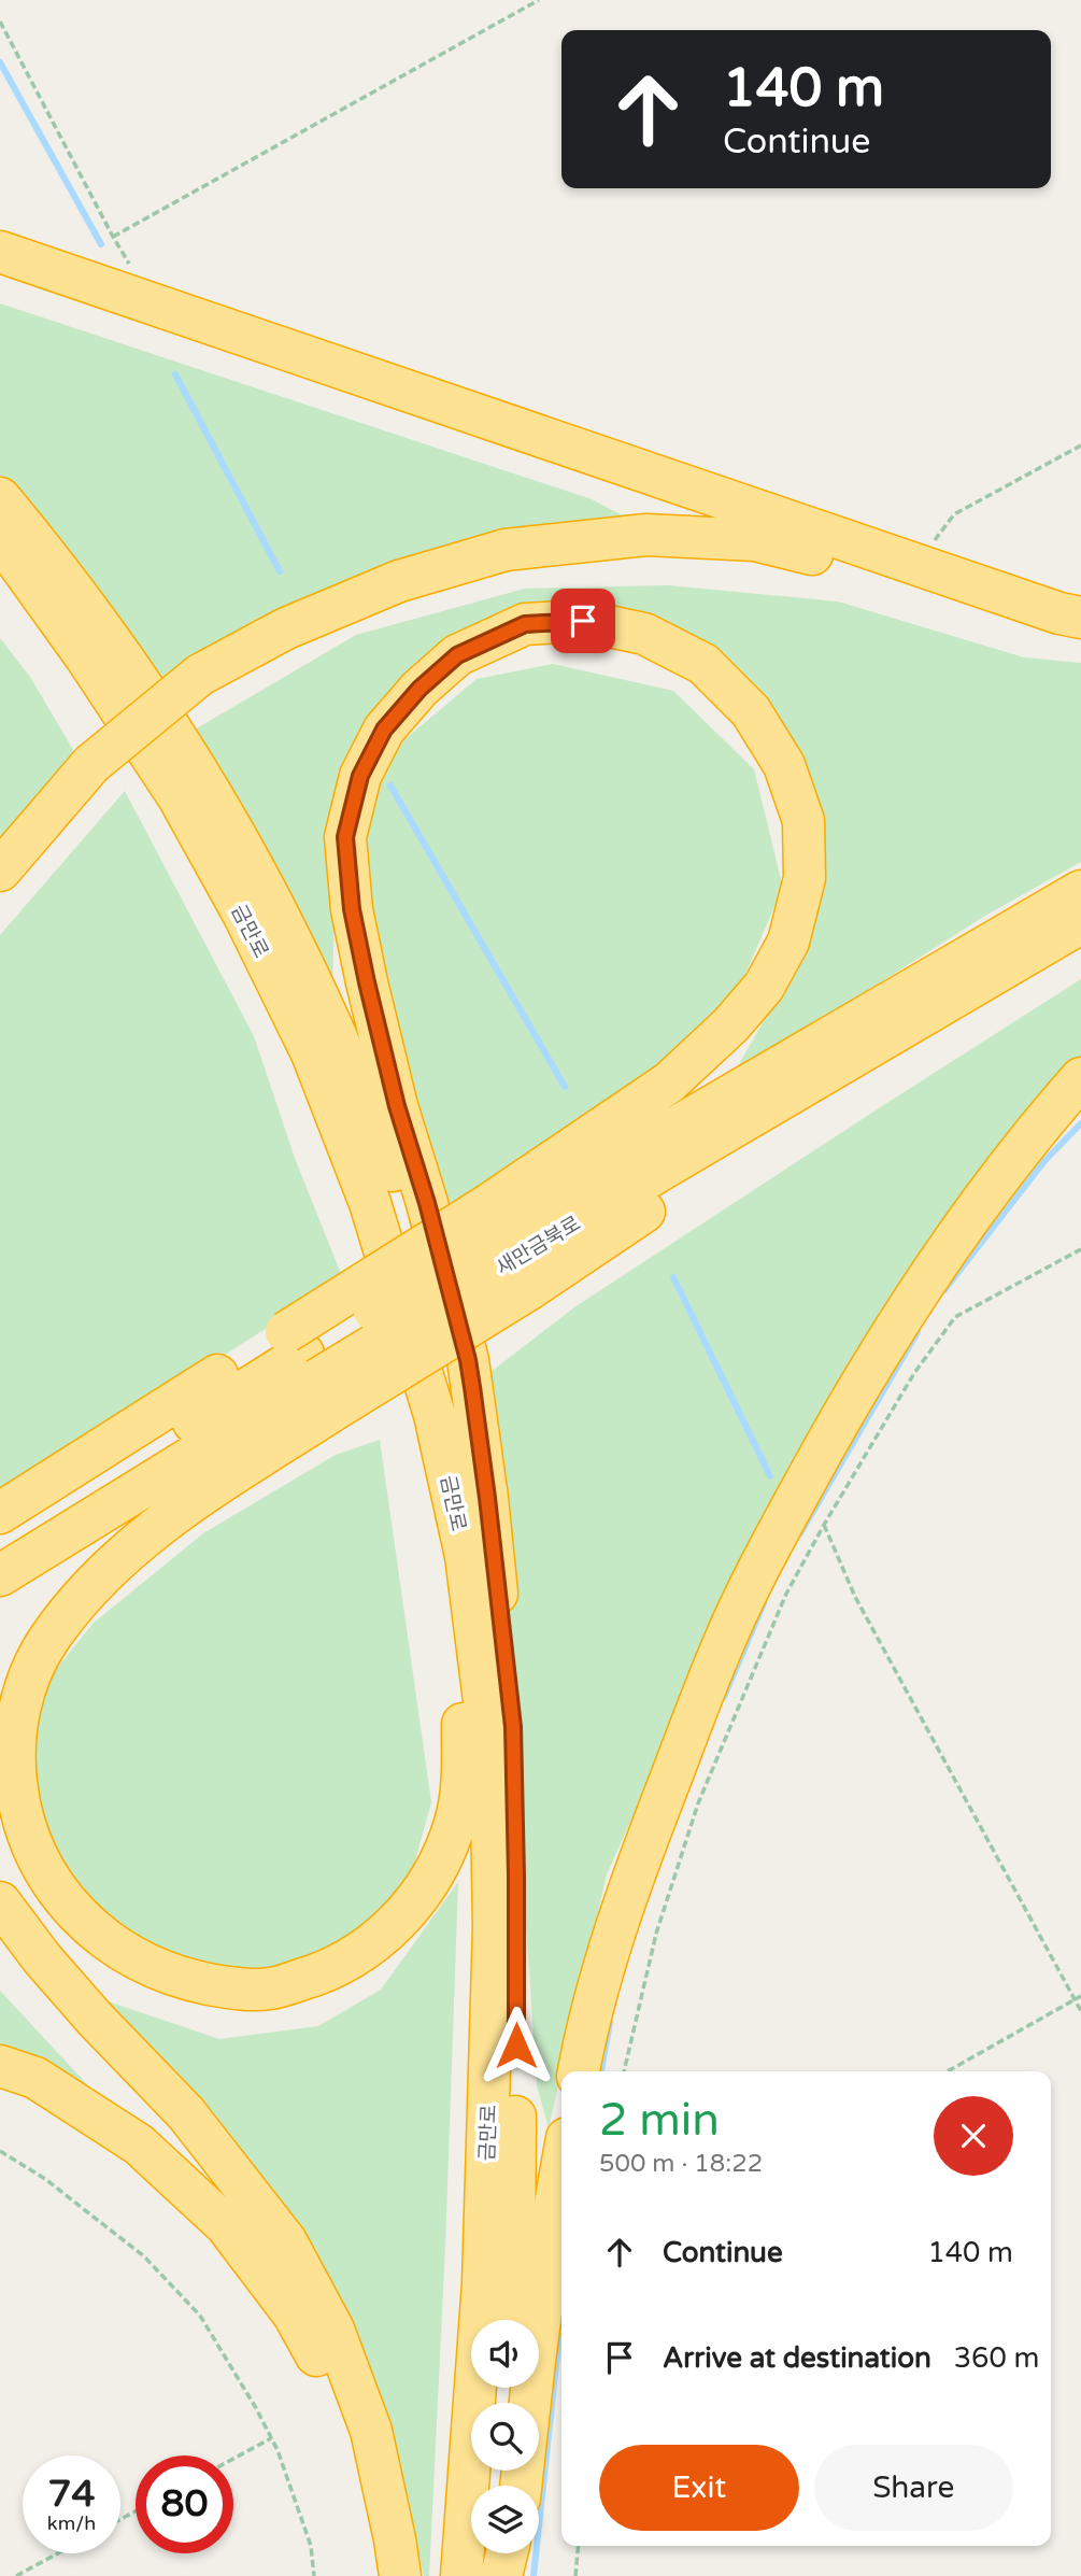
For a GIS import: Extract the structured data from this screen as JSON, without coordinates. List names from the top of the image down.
{
  "streets": {
    "highway": ["금만로", "새만금북로"]
  },
  "page": {
    "turn": ["140 m", "Continue"],
    "heading": ["2 min", "500 m · 18:22"],
    "list": [
      {
        "name": "Continue",
        "value": "140 m"
      },
      {
        "name": "Arrive at destination",
        "value": "360 m"
      }
    ],
    "buttons": ["Exit", "Share"],
    "speed": "74 km/h",
    "limit": "80"
  }
}
